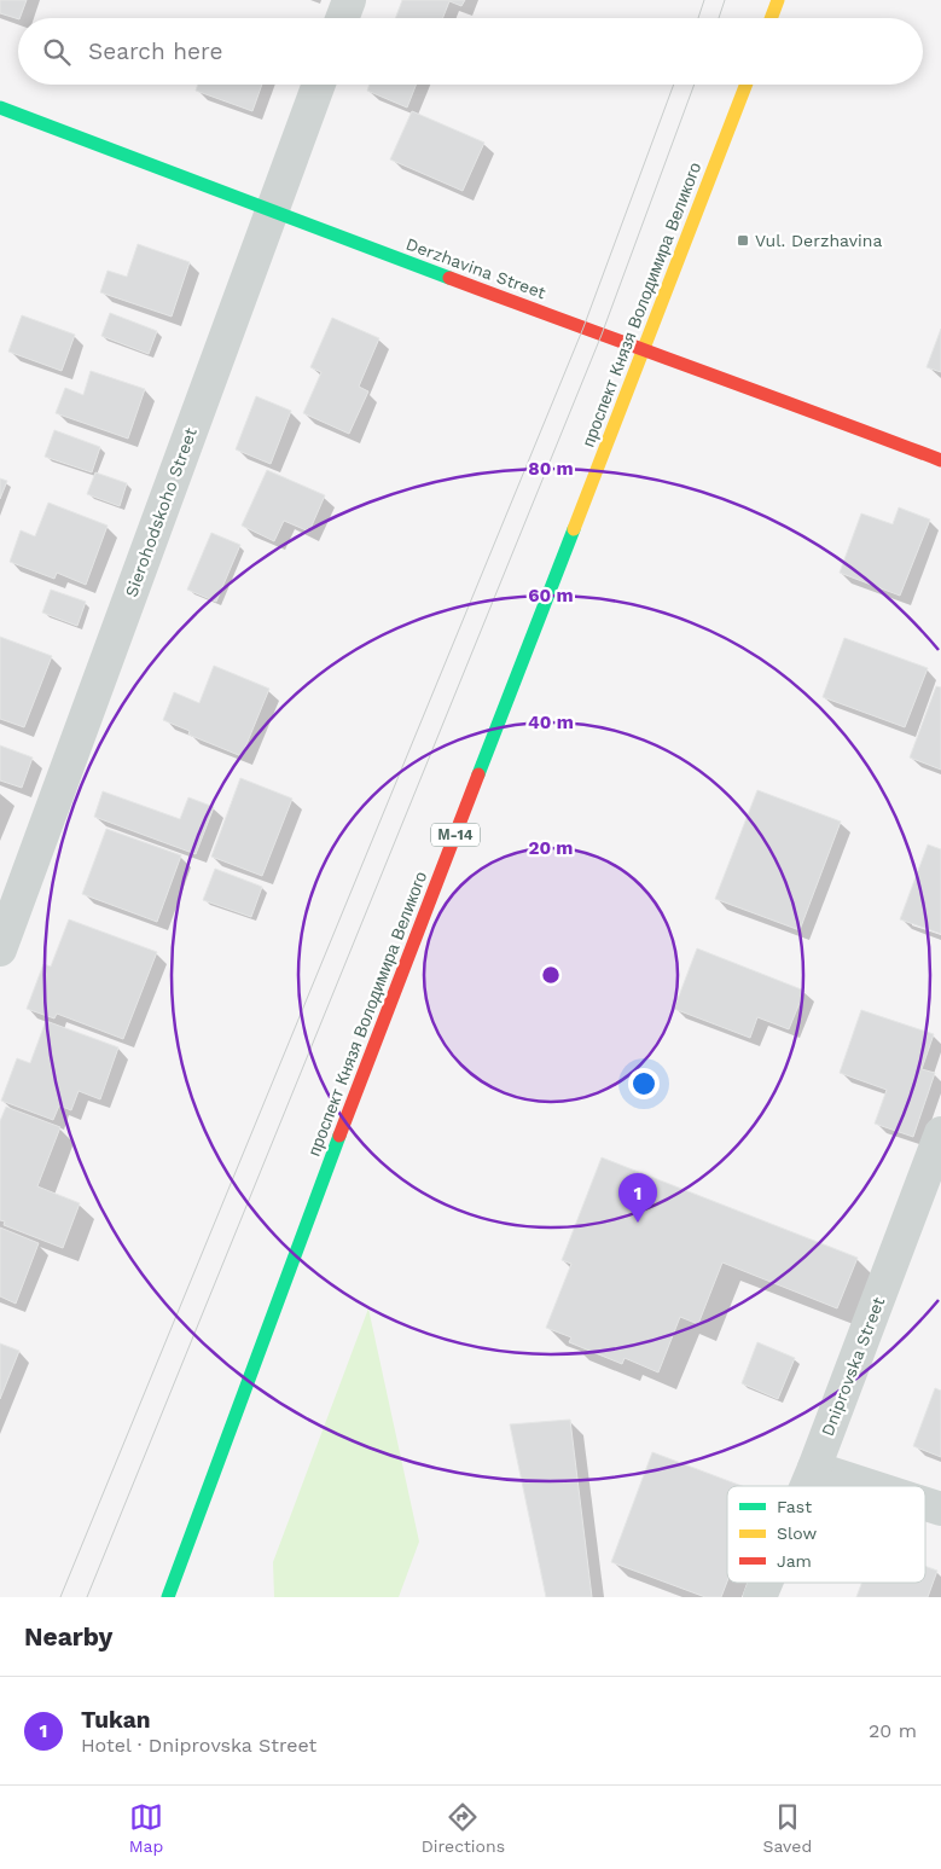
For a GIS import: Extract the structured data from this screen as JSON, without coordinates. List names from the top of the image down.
{
  "streets": {
    "main road": ["Derzhavina Street", "проспект Князя Володимира Великого", "М-14"],
    "street": ["Sierohodskoho Street", "Dniprovska Street"]
  },
  "crossings": [
    ["Derzhavina Street", "проспект Князя Володимира Великого"],
    ["Derzhavina Street", "Sierohodskoho Street"]
  ],
  "places": {
    "transit": ["Vul. Derzhavina"]
  },
  "legend": ["Fast", "Slow", "Jam"],
  "page": {
    "search": "Search here",
    "pins": "1",
    "heading": "Nearby",
    "list": [
      {
        "mark": "1",
        "name": "Tukan",
        "note": "Hotel · Dniprovska Street",
        "value": "20 m"
      }
    ],
    "nav": ["Map", "Directions", "Saved"]
  },
  "rings": [
    "80 m",
    "60 m",
    "40 m",
    "20 m"
  ]
}
